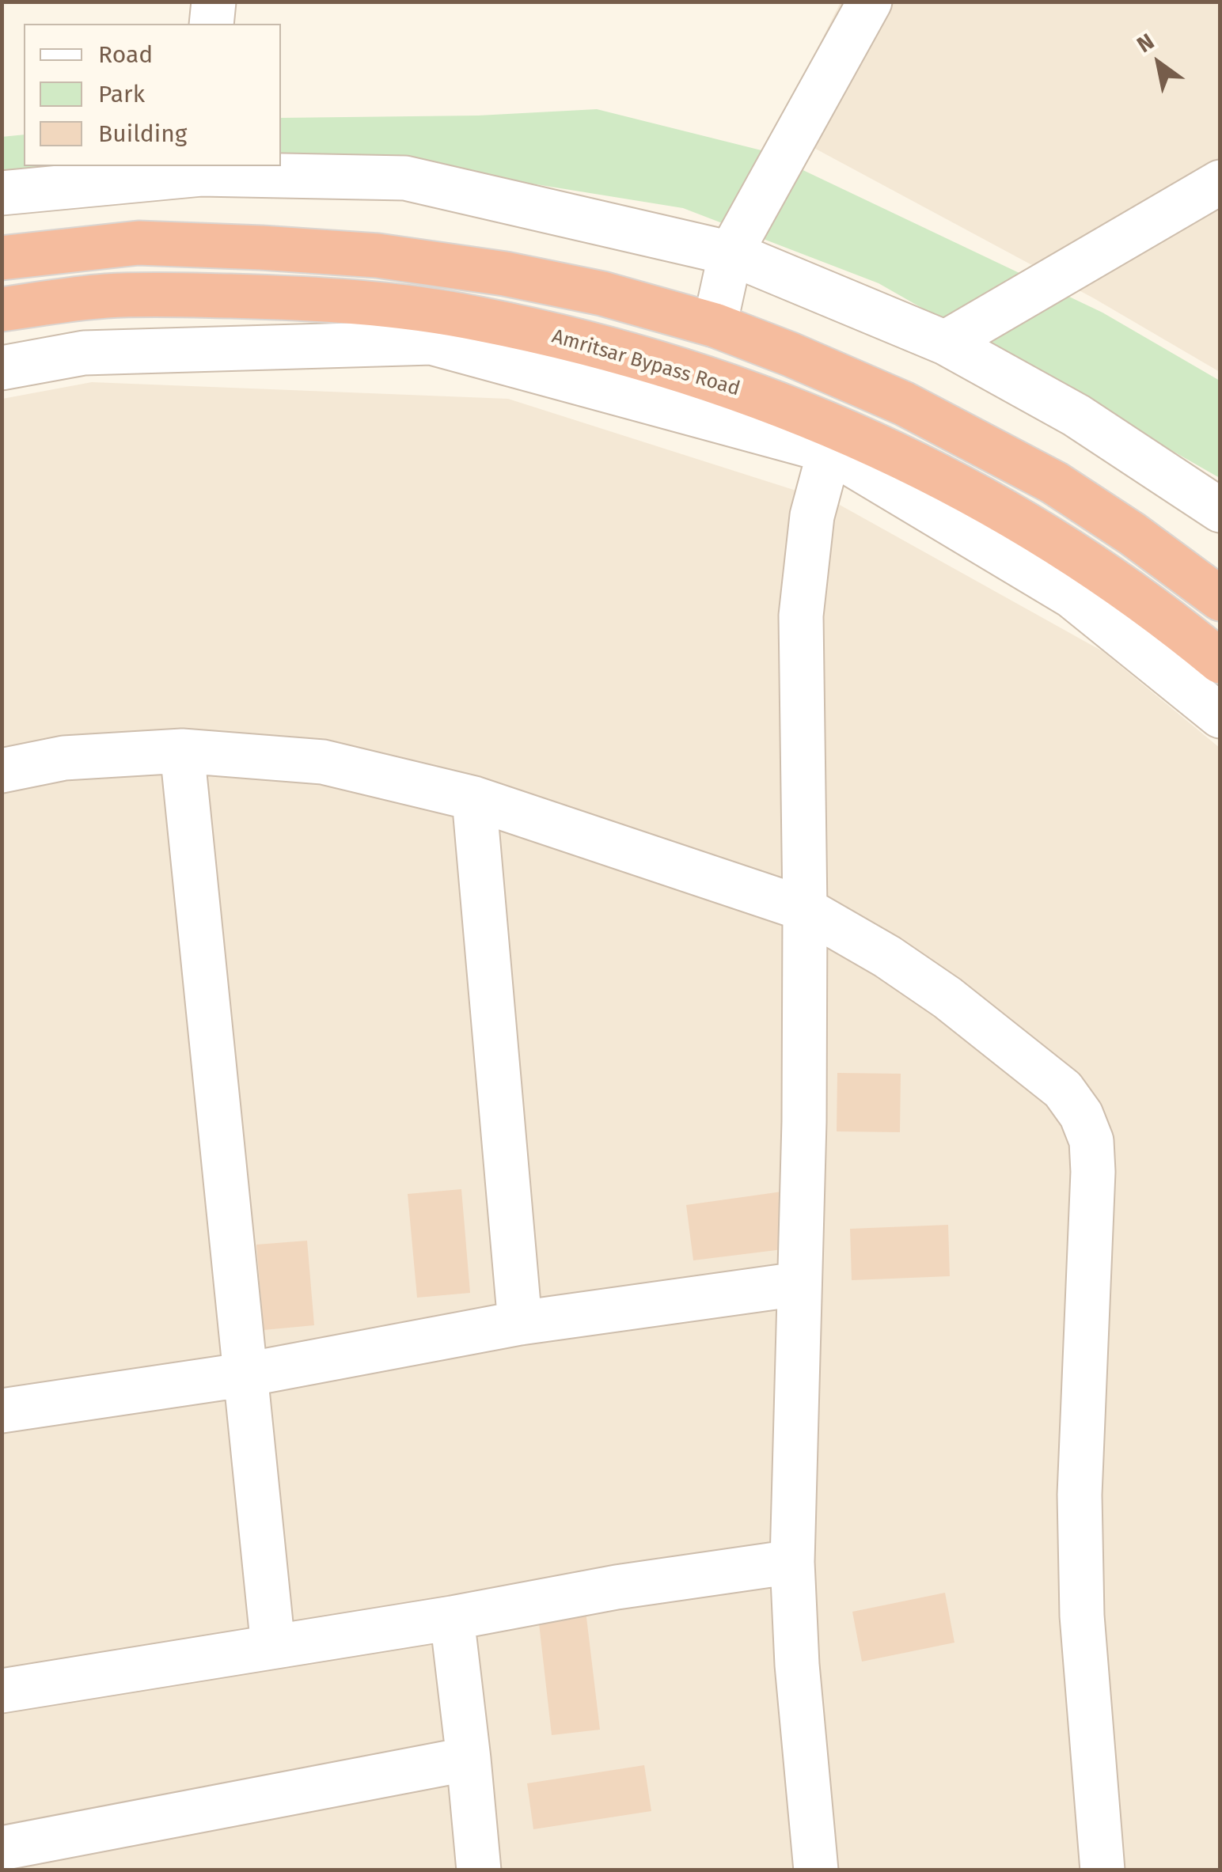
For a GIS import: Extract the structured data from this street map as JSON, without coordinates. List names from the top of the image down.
{
  "streets": {
    "highway": ["Amritsar Bypass Road"]
  },
  "legend": ["Road", "Park", "Building"],
  "north": "top left"
}
